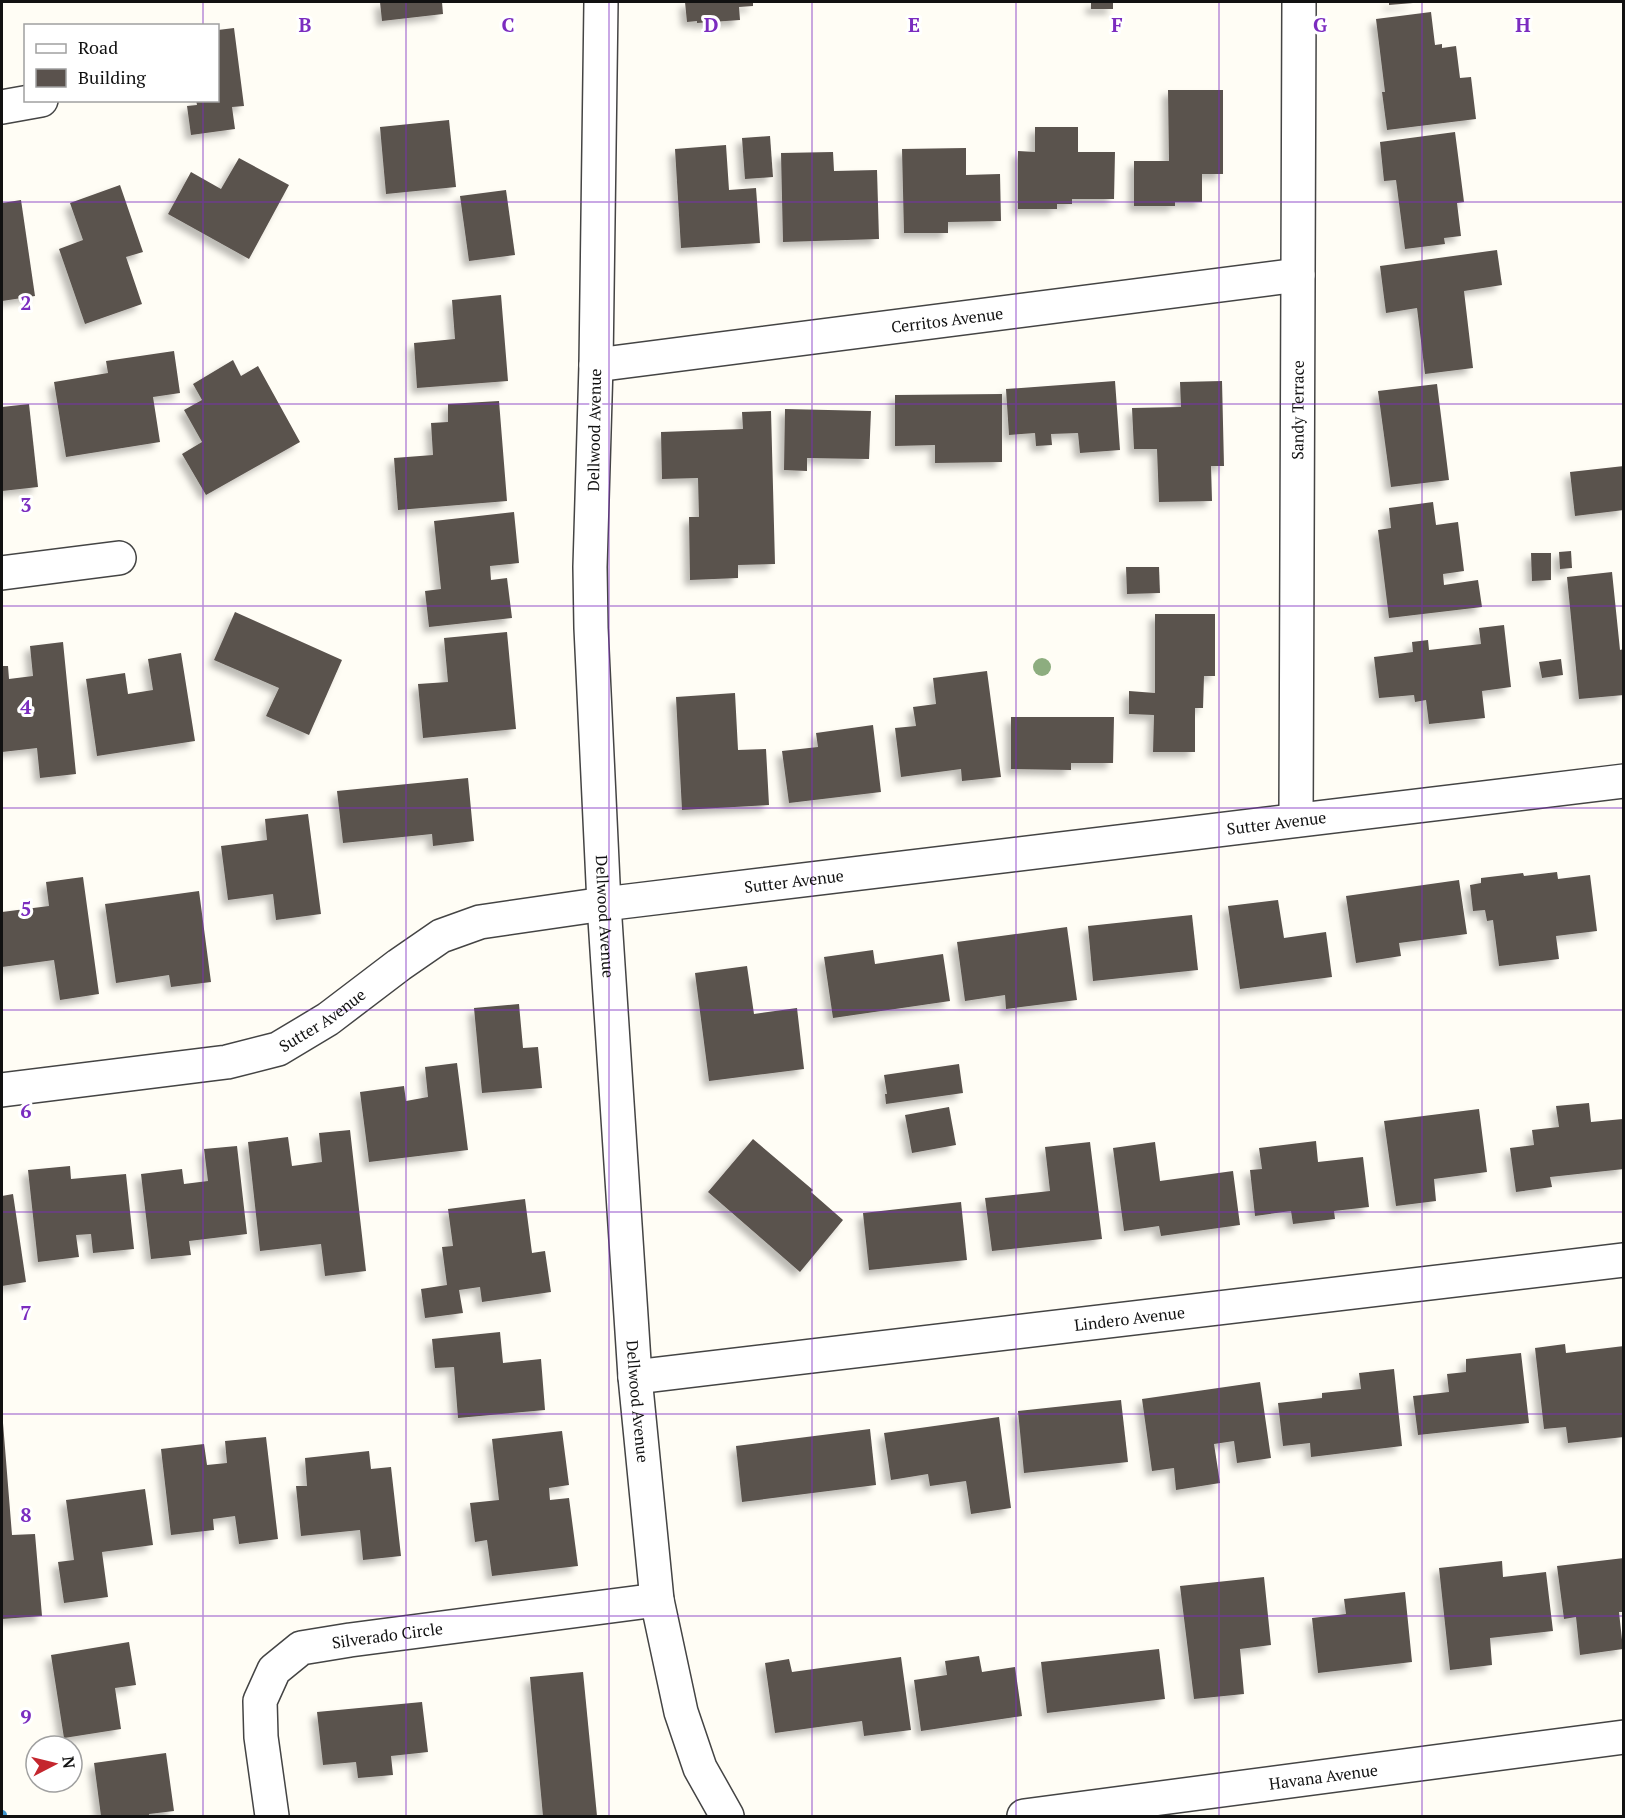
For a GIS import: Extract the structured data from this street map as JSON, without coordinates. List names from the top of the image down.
{
  "streets": {
    "street": [
      "Cerritos Avenue",
      "Sandy Terrace",
      "Dellwood Avenue",
      "Sutter Avenue",
      "Lindero Avenue",
      "Silverado Circle",
      "Havana Avenue"
    ]
  },
  "crossings": [
    ["Cerritos Avenue", "Sandy Terrace"],
    ["Cerritos Avenue", "Dellwood Avenue"],
    ["Sandy Terrace", "Sutter Avenue"],
    ["Dellwood Avenue", "Sutter Avenue"],
    ["Dellwood Avenue", "Lindero Avenue"],
    ["Dellwood Avenue", "Silverado Circle"]
  ],
  "legend": ["Road", "Building"],
  "north": "right",
  "grid": {
    "columns": [
      "B",
      "C",
      "D",
      "E",
      "F",
      "G",
      "H"
    ],
    "rows": [
      "2",
      "3",
      "4",
      "5",
      "6",
      "7",
      "8",
      "9"
    ]
  }
}
